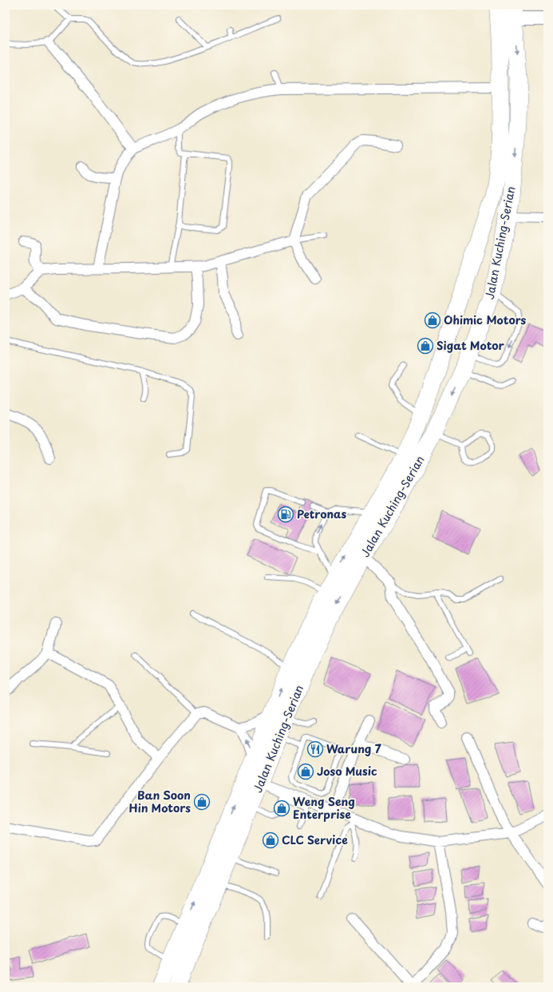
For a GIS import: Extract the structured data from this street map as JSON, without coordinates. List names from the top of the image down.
{
  "streets": {
    "highway": ["Jalan Kuching-Serian"]
  },
  "places": {
    "shop": [
      "Ohimic Motors",
      "Sigat Motor",
      "Joso Music",
      "Ban Soon Hin Motors",
      "Weng Seng Enterprise",
      "CLC Service"
    ],
    "fuel station": ["Petronas"],
    "restaurant": ["Warung 7"]
  }
}
